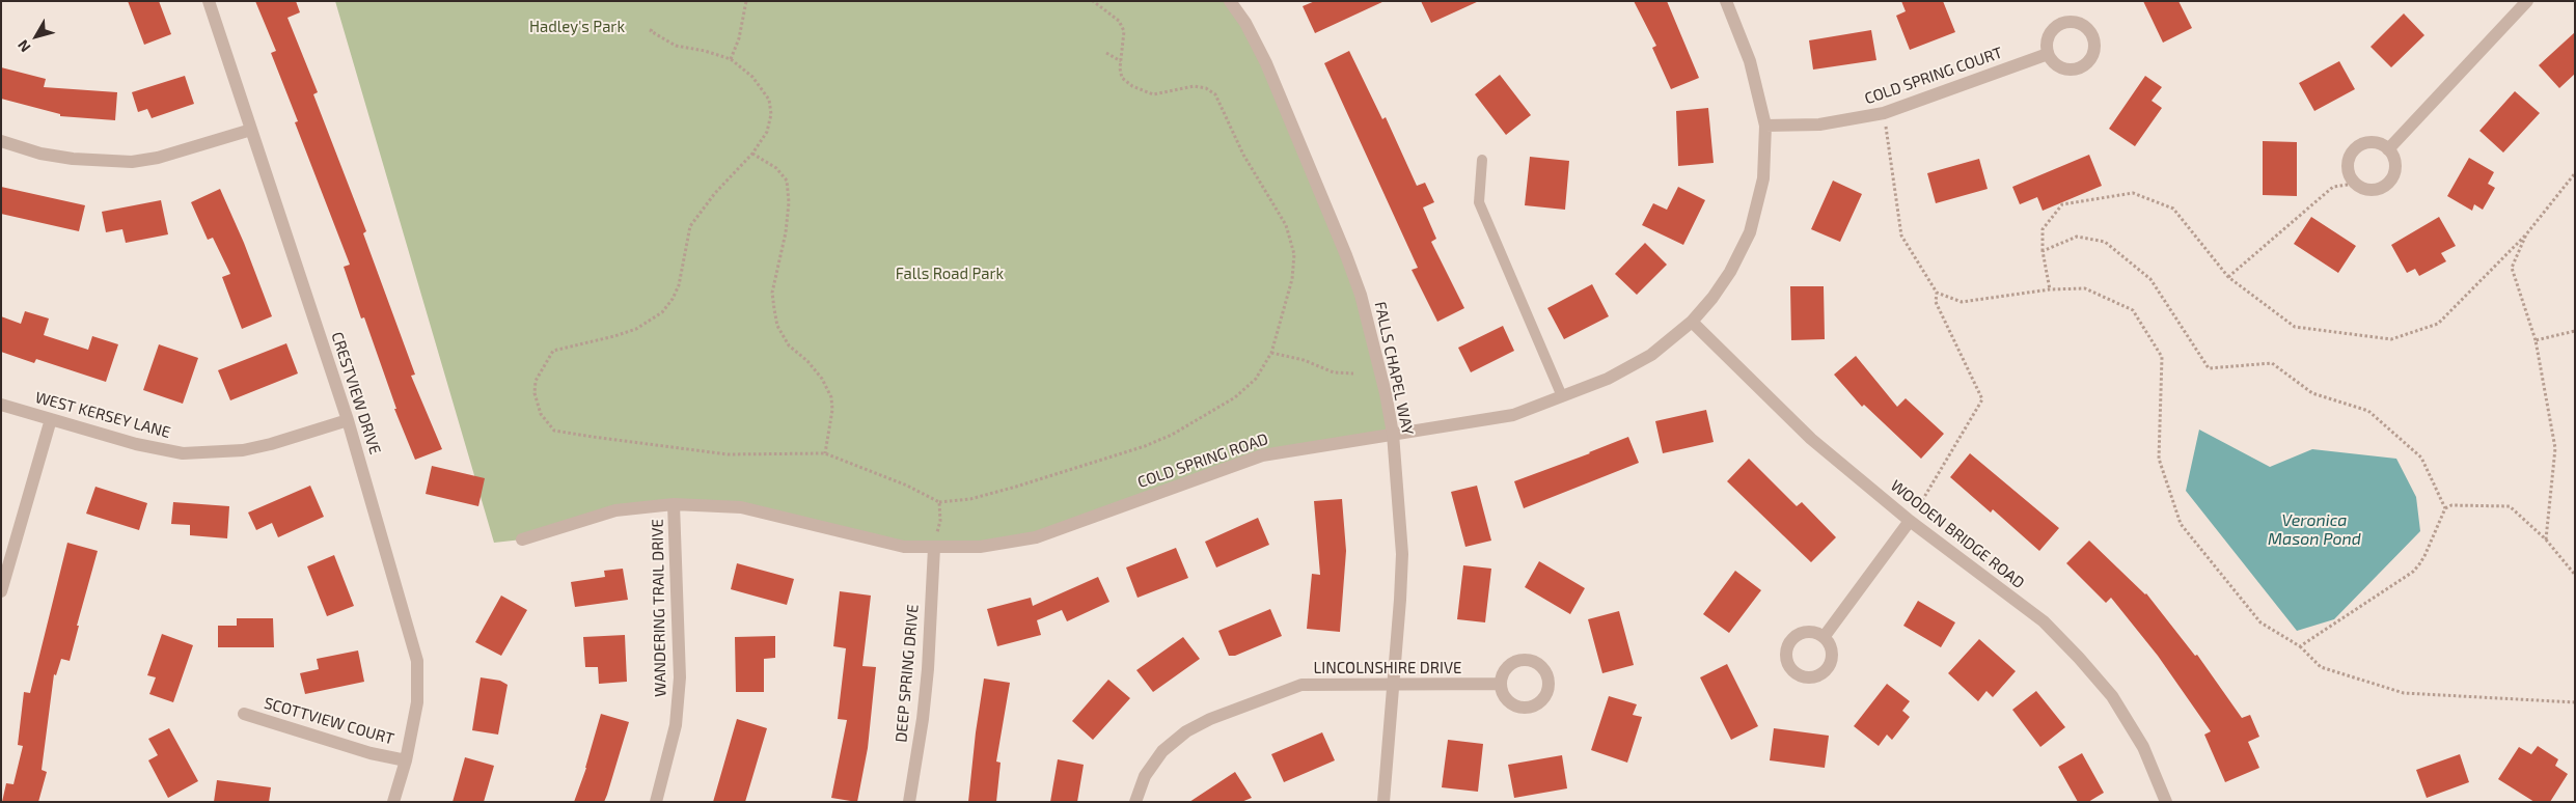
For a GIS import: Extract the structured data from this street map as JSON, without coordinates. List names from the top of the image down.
{
  "streets": {
    "street": [
      "COLD SPRING COURT",
      "FALLS CHAPEL WAY",
      "CRESTVIEW DRIVE",
      "WEST KERSEY LANE",
      "COLD SPRING ROAD",
      "WOODEN BRIDGE ROAD",
      "WANDERING TRAIL DRIVE",
      "LINCOLNSHIRE DRIVE",
      "DEEP SPRING DRIVE",
      "SCOTTVIEW COURT"
    ]
  },
  "crossings": [
    ["COLD SPRING COURT", "COLD SPRING ROAD"],
    ["FALLS CHAPEL WAY", "COLD SPRING ROAD"],
    ["FALLS CHAPEL WAY", "LINCOLNSHIRE DRIVE"],
    ["CRESTVIEW DRIVE", "WEST KERSEY LANE"],
    ["CRESTVIEW DRIVE", "SCOTTVIEW COURT"],
    ["COLD SPRING ROAD", "WOODEN BRIDGE ROAD"],
    ["COLD SPRING ROAD", "WANDERING TRAIL DRIVE"],
    ["COLD SPRING ROAD", "DEEP SPRING DRIVE"]
  ],
  "water": ["Veronica Mason Pond"],
  "parks": ["Hadley's Park", "Falls Road Park"],
  "north": "bottom left"
}
